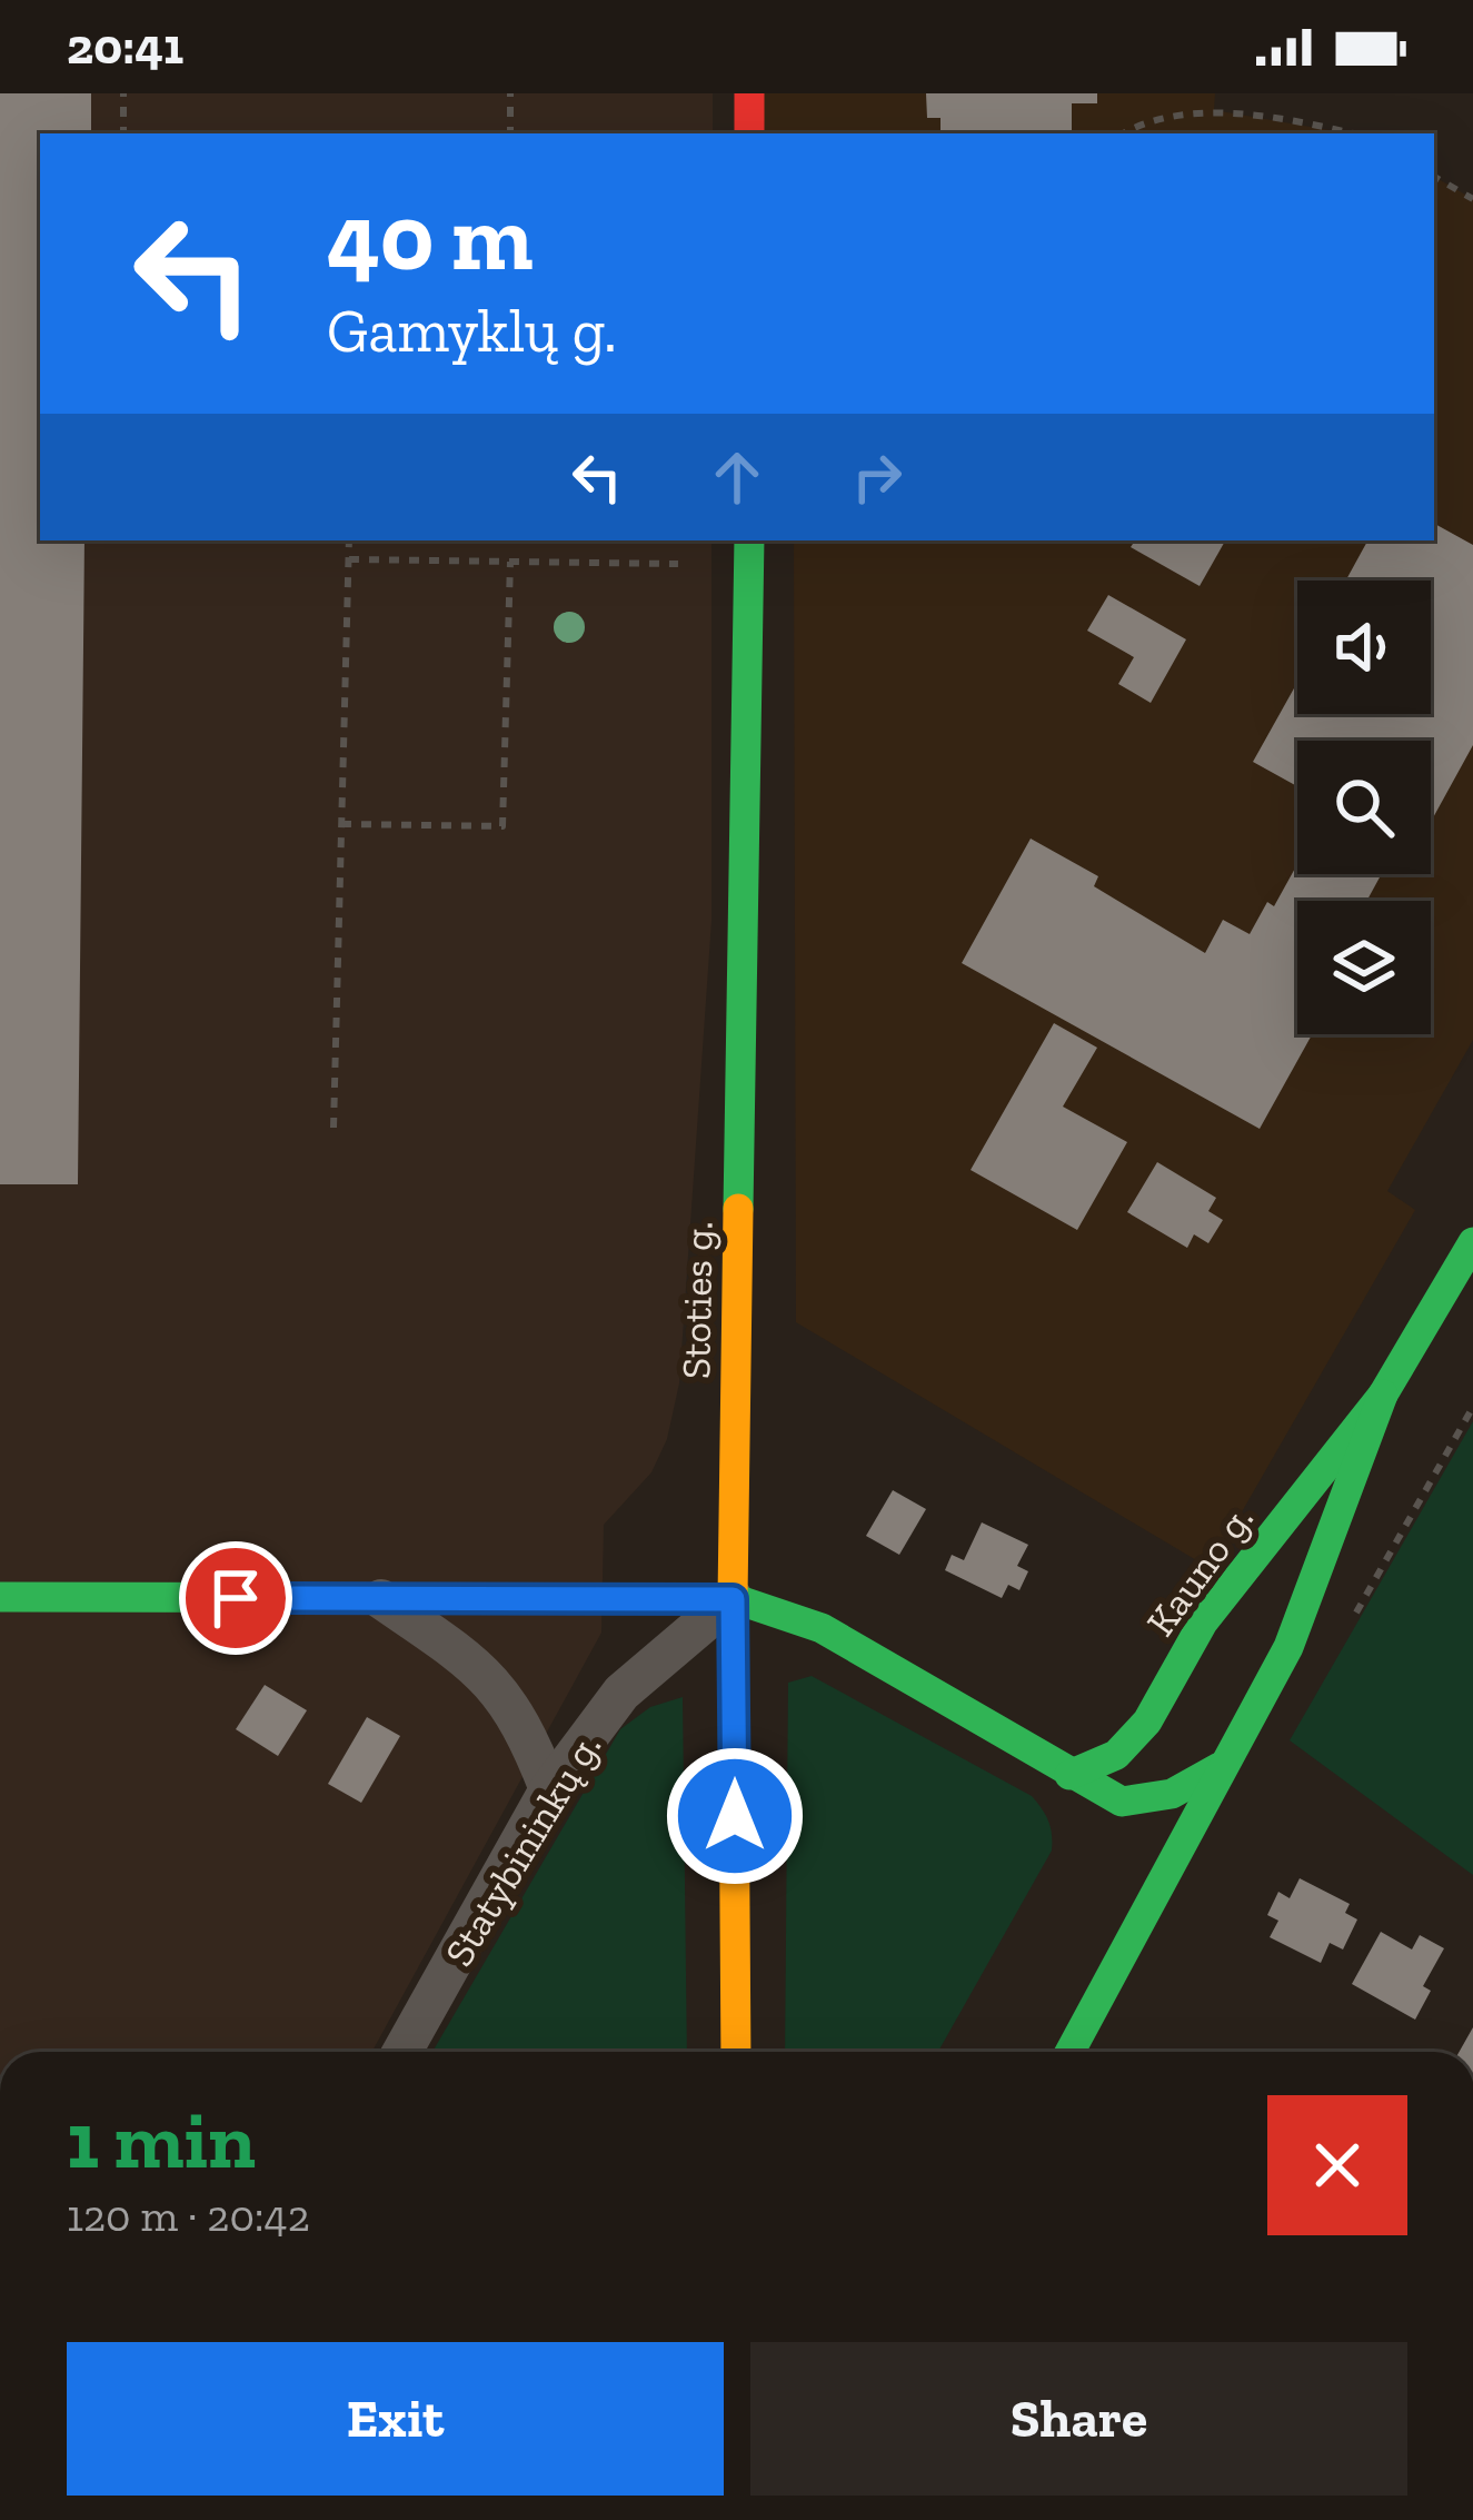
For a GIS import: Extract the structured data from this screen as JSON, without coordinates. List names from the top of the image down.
{
  "streets": {
    "main road": ["Stoties g.", "Kauno g."],
    "street": ["Statybininkų g."]
  },
  "crossings": [
    ["Stoties g.", "Statybininkų g."]
  ],
  "page": {
    "status": "20:41",
    "turn": ["40 m", "Gamyklų g."],
    "heading": ["1 min", "120 m · 20:42"],
    "buttons": ["Exit", "Share"]
  }
}
